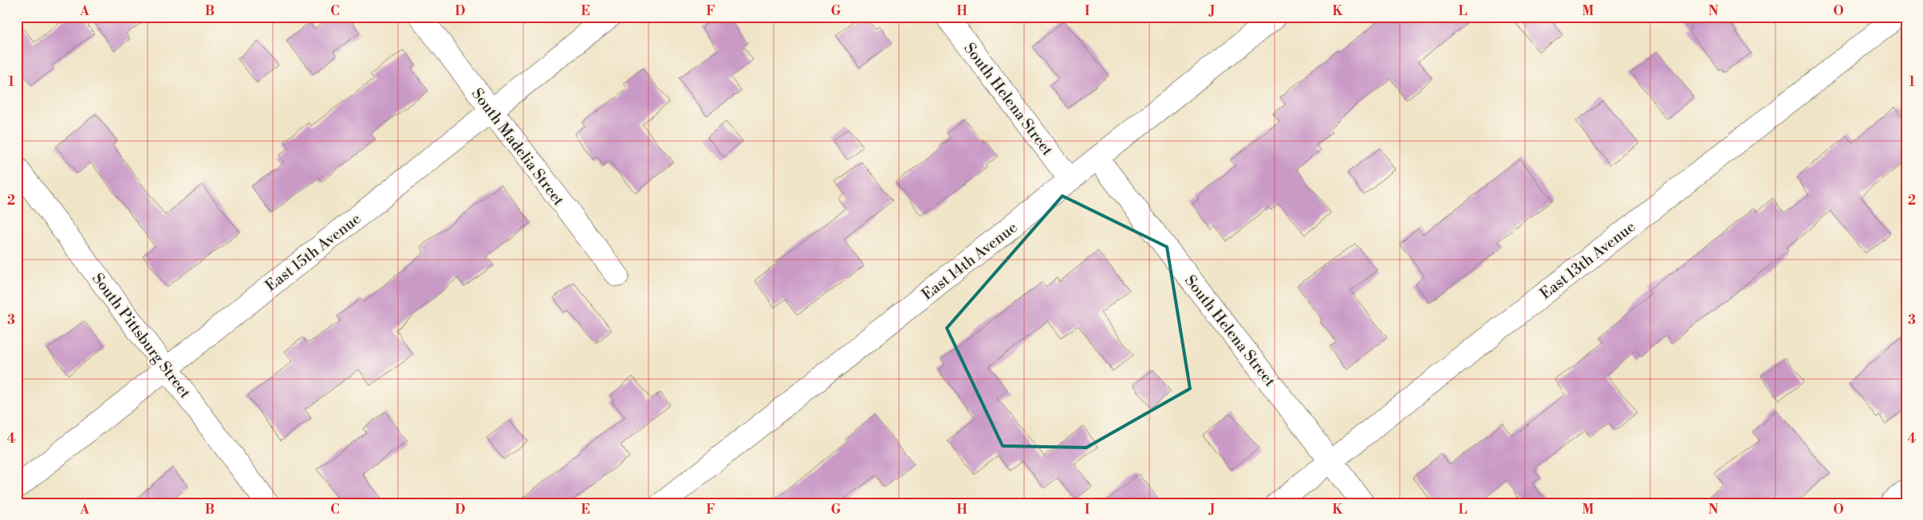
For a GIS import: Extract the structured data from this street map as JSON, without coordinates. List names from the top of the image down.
{
  "streets": {
    "street": [
      "South Helena Street",
      "South Madelia Street",
      "East 15th Avenue",
      "East 13th Avenue",
      "East 14th Avenue",
      "South Pittsburg Street"
    ]
  },
  "crossings": [
    ["South Helena Street", "East 13th Avenue"],
    ["South Helena Street", "East 14th Avenue"],
    ["South Madelia Street", "East 15th Avenue"],
    ["East 15th Avenue", "South Pittsburg Street"]
  ],
  "grid": {
    "columns": [
      "A",
      "B",
      "C",
      "D",
      "E",
      "F",
      "G",
      "H",
      "I",
      "J",
      "K",
      "L",
      "M",
      "N",
      "O"
    ],
    "rows": [
      "1",
      "2",
      "3",
      "4"
    ]
  }
}
